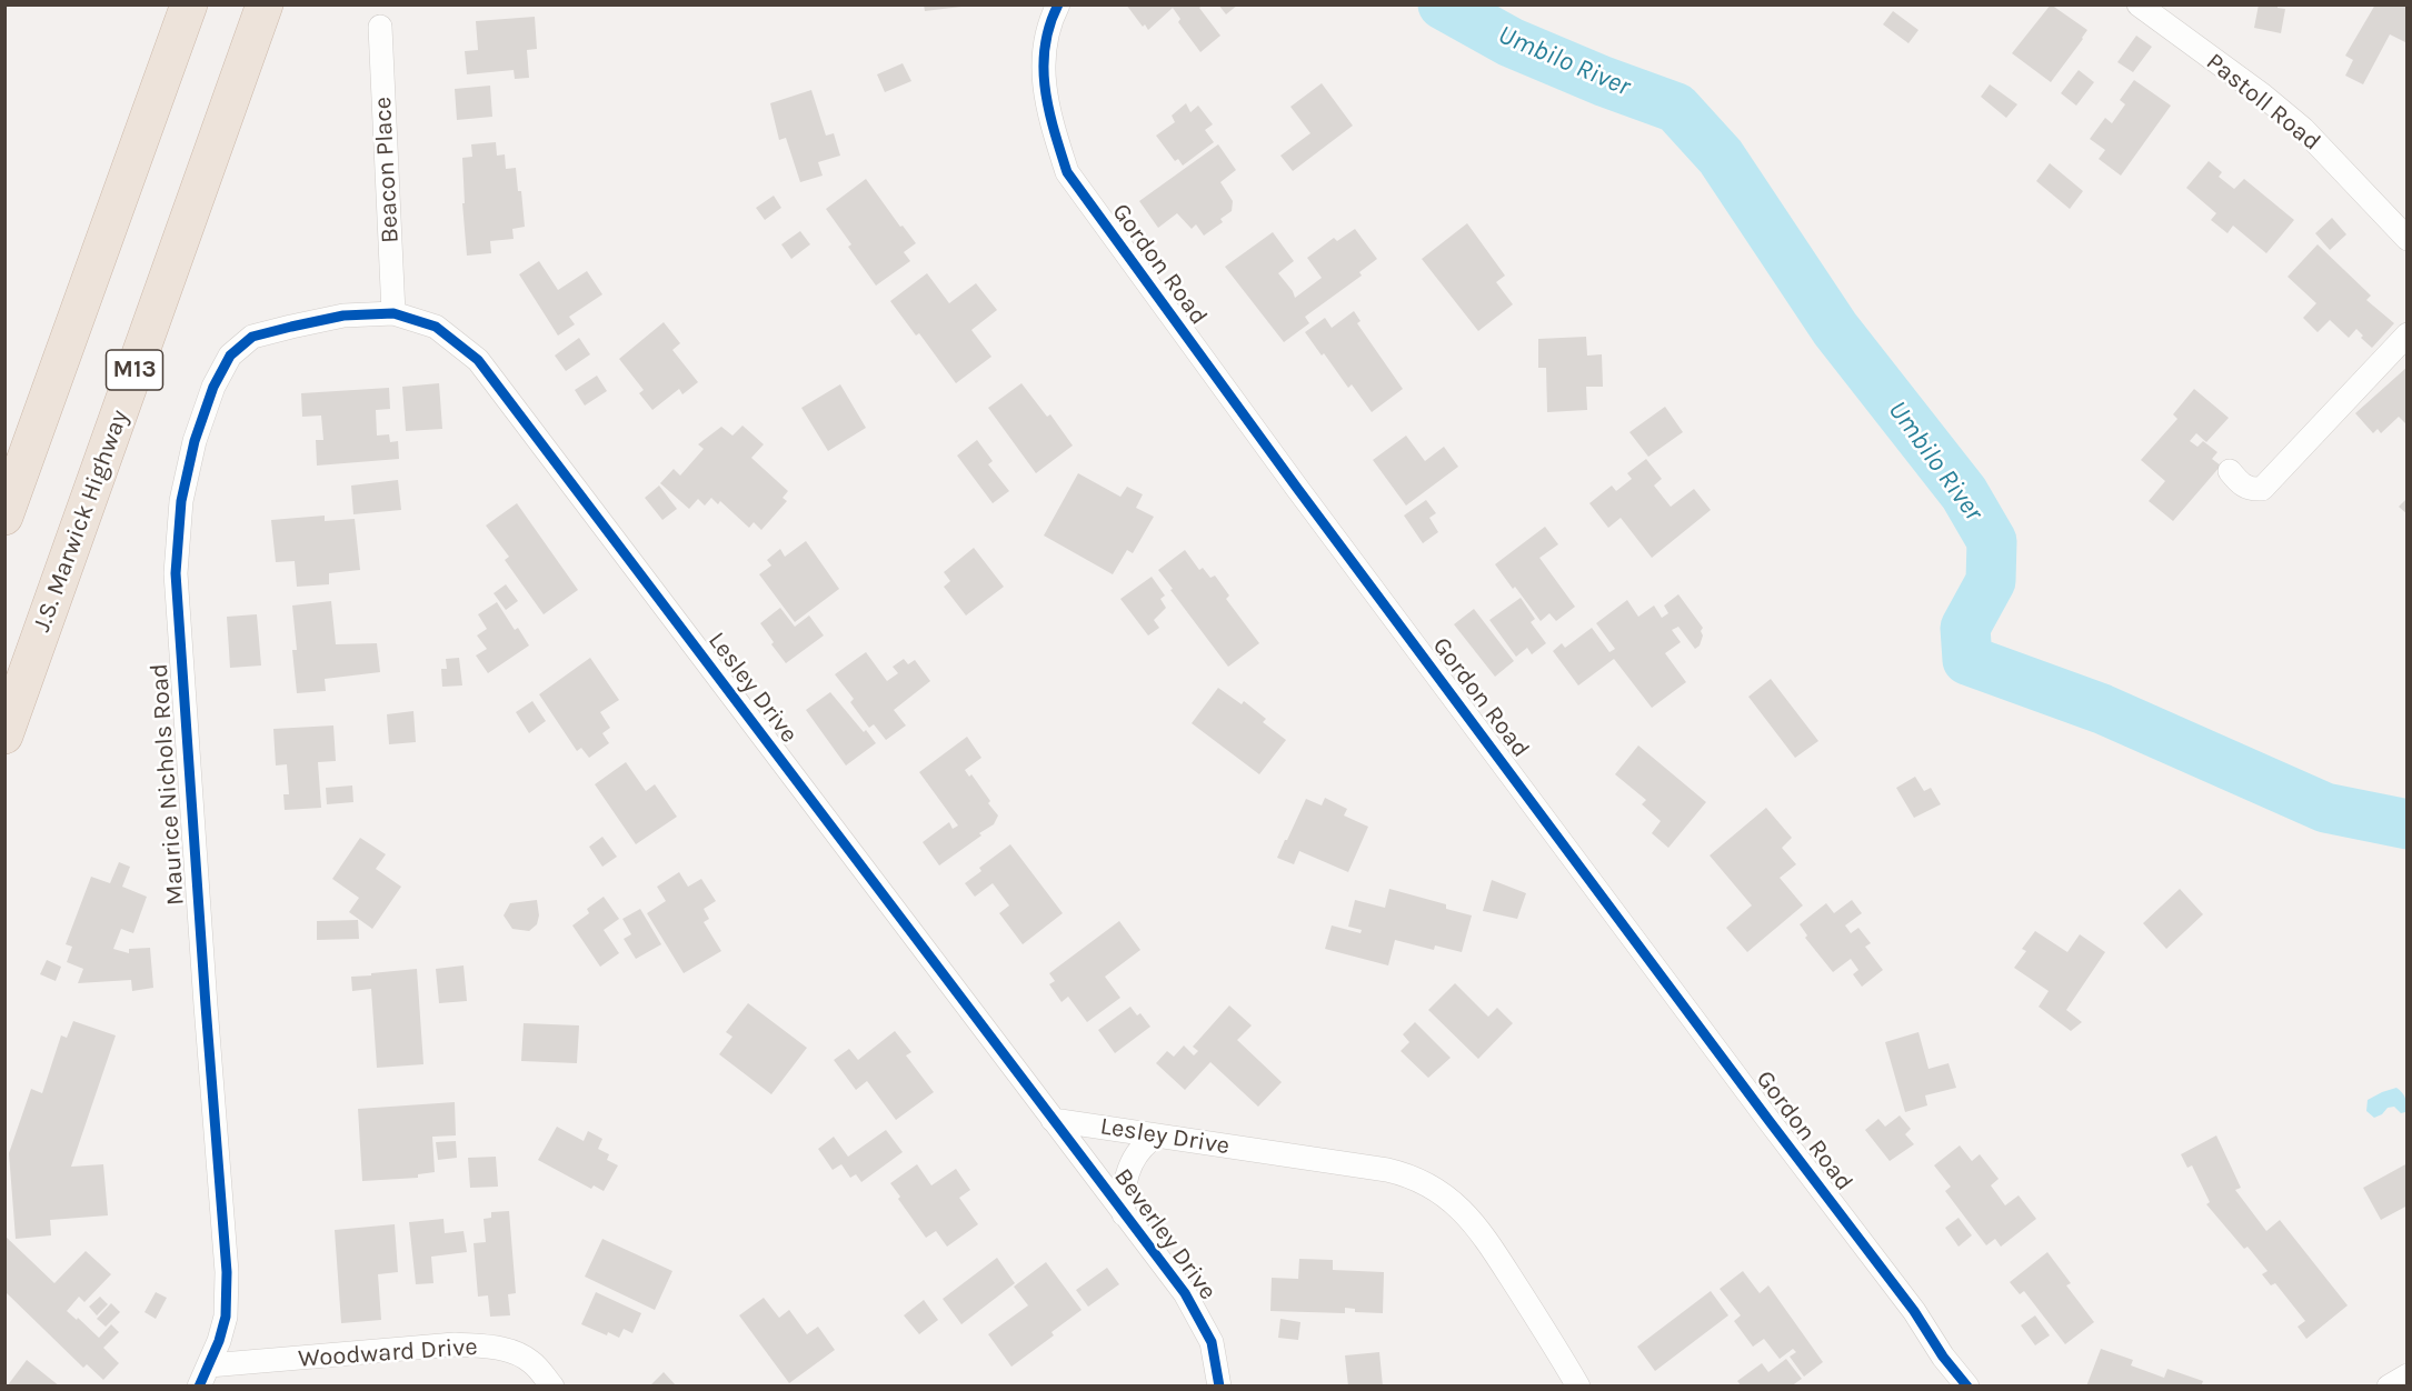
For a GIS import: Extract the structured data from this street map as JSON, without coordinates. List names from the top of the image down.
{
  "streets": {
    "highway": ["M13", "J.S. Marwick Highway"],
    "street": [
      "Pastoll Road",
      "Beacon Place",
      "Gordon Road",
      "Lesley Drive",
      "Maurice Nichols Road",
      "Beverley Drive",
      "Woodward Drive"
    ]
  },
  "crossings": [
    ["Beacon Place", "Lesley Drive"],
    ["Beacon Place", "Maurice Nichols Road"],
    ["Lesley Drive", "Maurice Nichols Road"],
    ["Lesley Drive", "Beverley Drive"],
    ["Maurice Nichols Road", "Woodward Drive"]
  ],
  "water": ["Umbilo River"]
}
